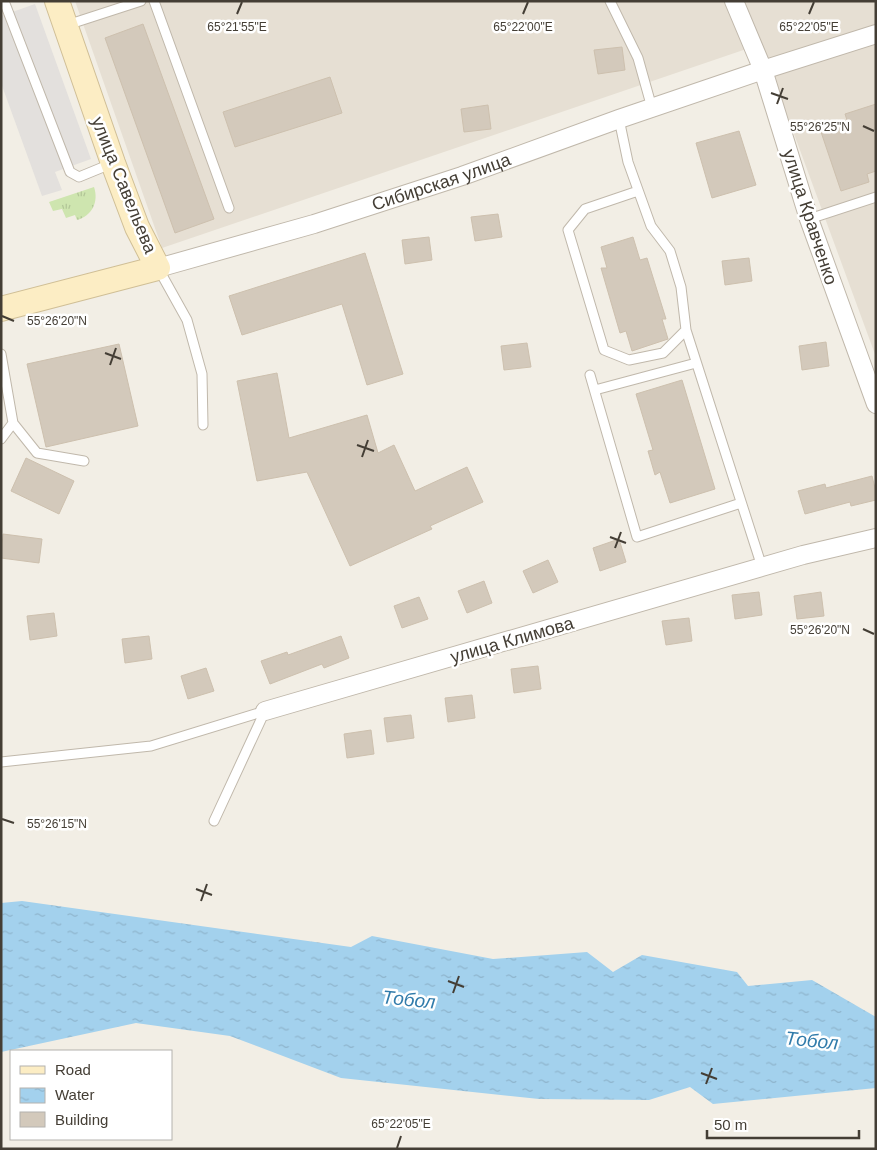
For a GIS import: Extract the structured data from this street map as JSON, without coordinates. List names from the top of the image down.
{
  "streets": {
    "street": [
      "Сибирская улица",
      "улица Савельева",
      "улица Кравченко",
      "улица Климова"
    ]
  },
  "crossings": [
    ["Сибирская улица", "улица Савельева"],
    ["Сибирская улица", "улица Кравченко"]
  ],
  "water": ["Тобол"],
  "legend": ["Road", "Water", "Building"],
  "scale_bar": "50 m",
  "coordinates": [
    "65°22'00\"E",
    "65°22'05\"E",
    "65°21'55\"E",
    "55°26'25\"N",
    "55°26'20\"N",
    "55°26'15\"N"
  ]
}
